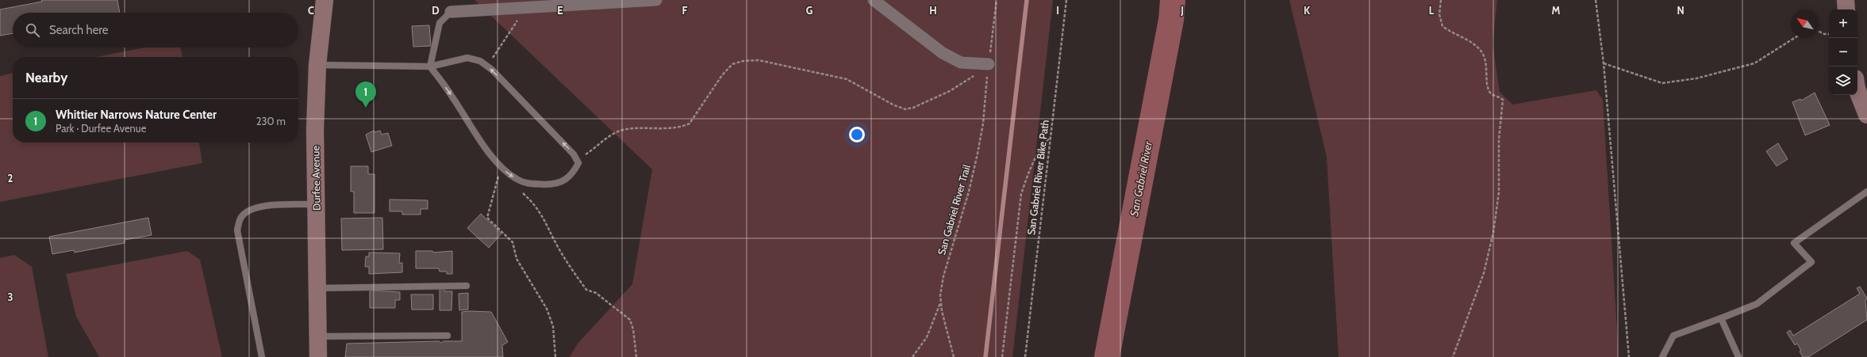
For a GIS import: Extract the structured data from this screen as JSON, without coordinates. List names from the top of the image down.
{
  "streets": {
    "main road": ["Durfee Avenue"],
    "path": ["San Gabriel River Bike Path", "San Gabriel River Trail"]
  },
  "water": ["San Gabriel River"],
  "north": "top left",
  "page": {
    "map_buttons": ["+", "−"],
    "search": "Search here",
    "heading": "Nearby",
    "pins": "1",
    "list": [
      {
        "mark": "1",
        "name": "Whittier Narrows Nature Center",
        "note": "Park · Durfee Avenue",
        "value": "230 m"
      }
    ]
  },
  "grid": {
    "columns": [
      "C",
      "D",
      "E",
      "F",
      "G",
      "H",
      "I",
      "J",
      "K",
      "L",
      "M",
      "N"
    ],
    "rows": ["2", "3"]
  }
}
